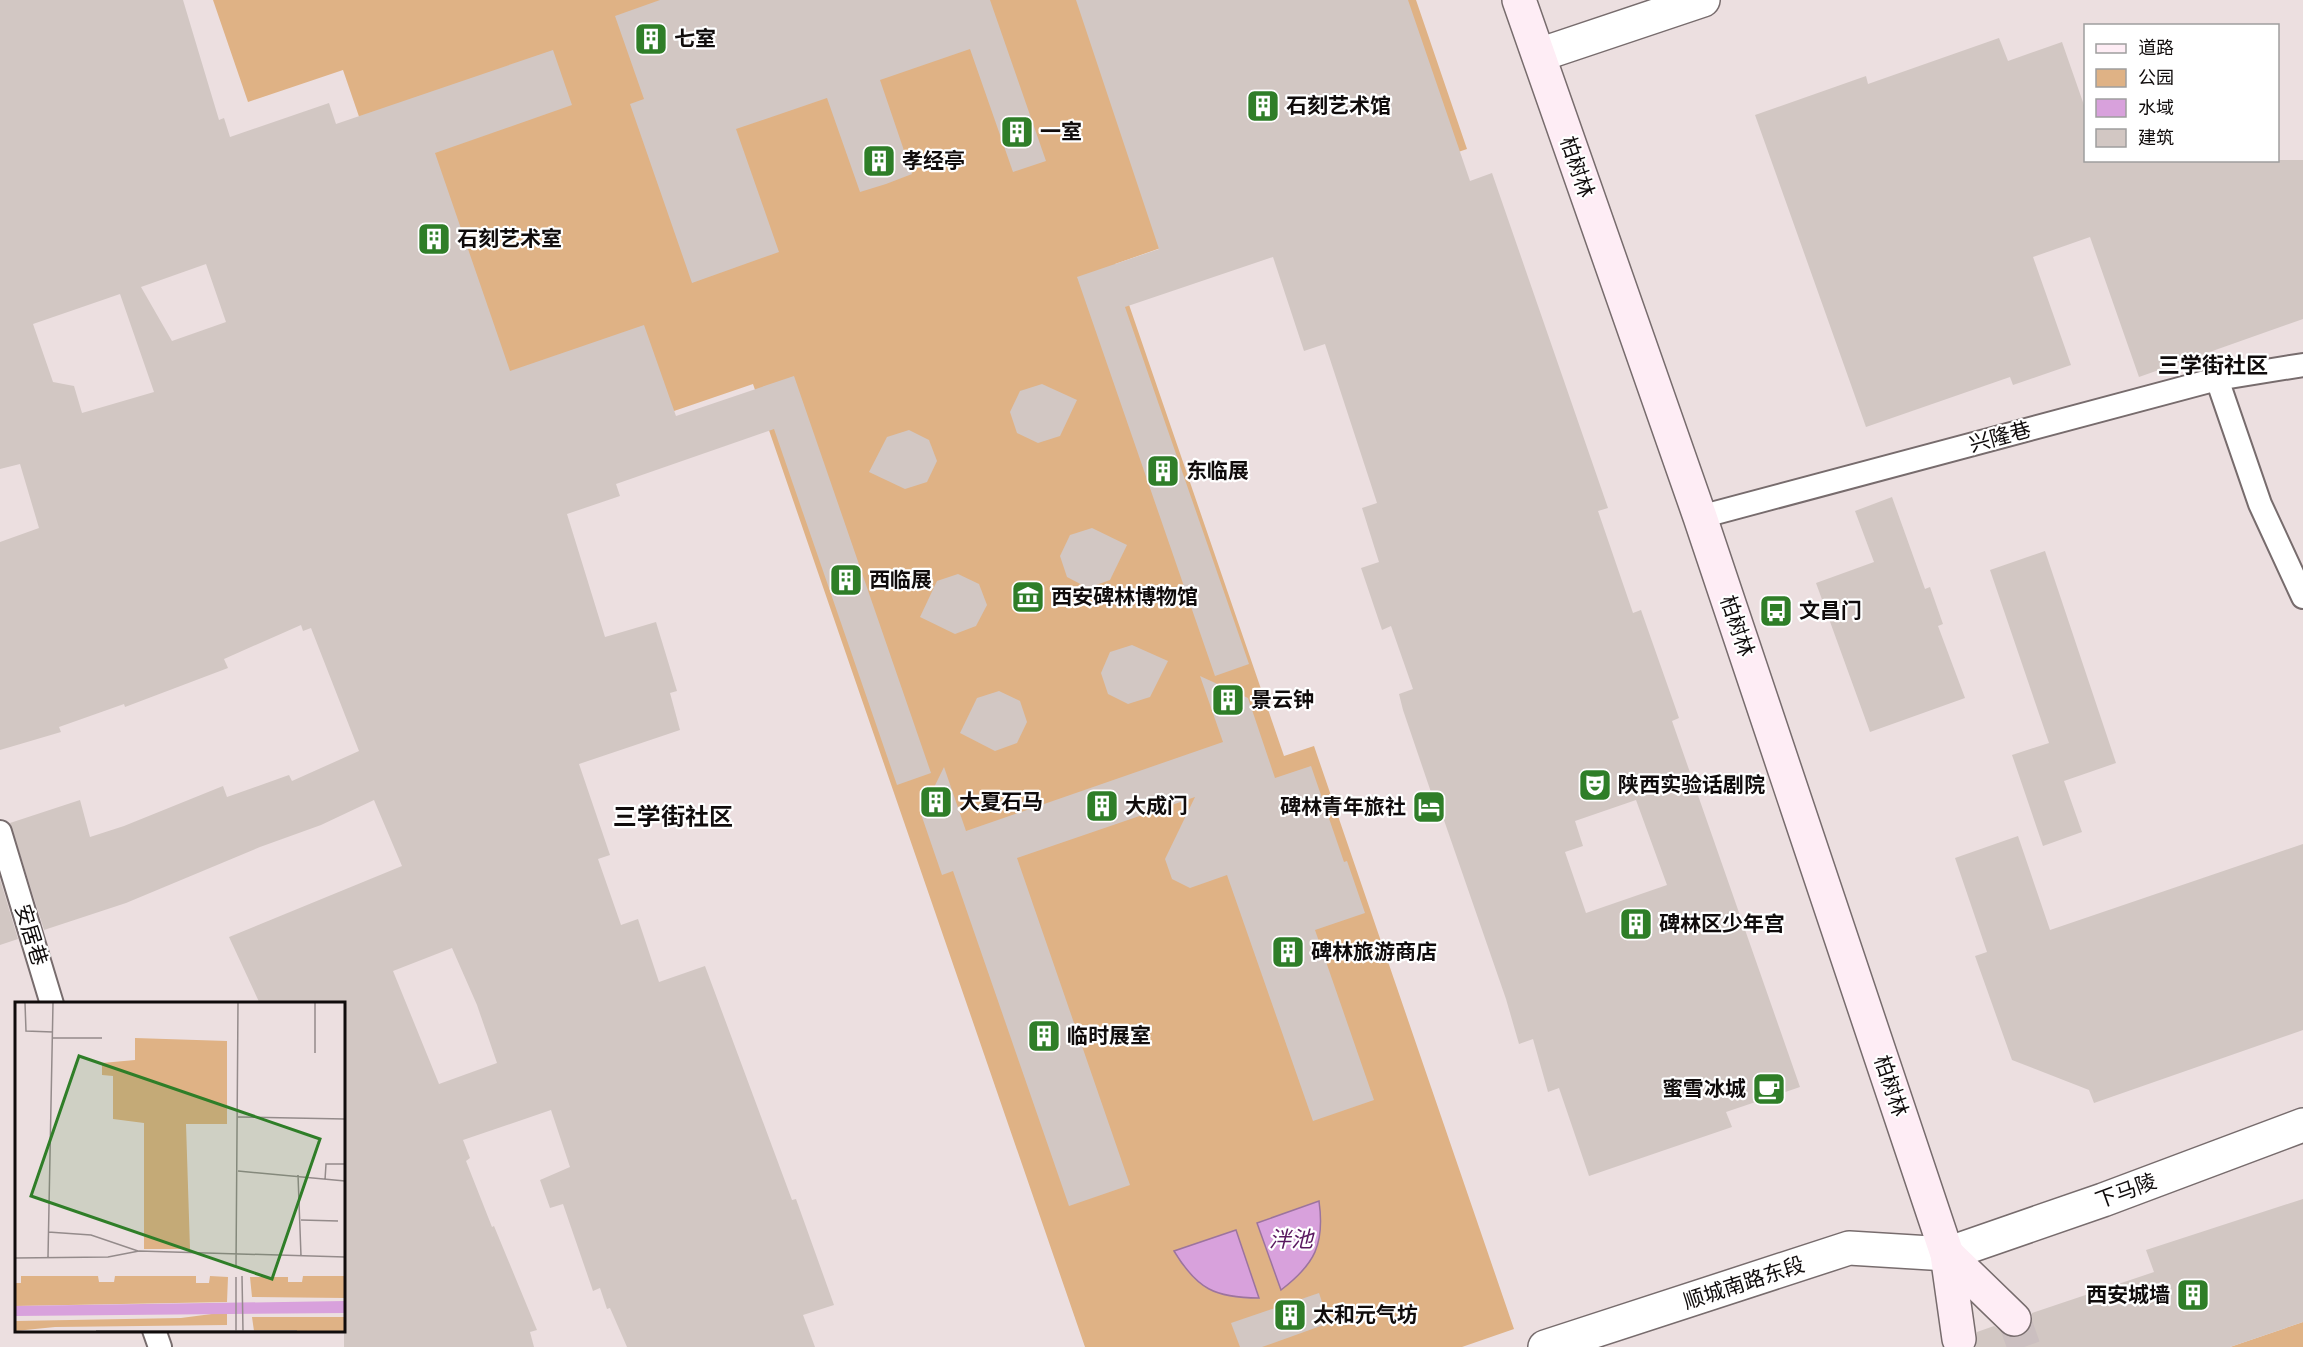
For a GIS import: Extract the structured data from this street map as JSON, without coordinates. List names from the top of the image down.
{
  "streets": {
    "main road": ["柏树林"],
    "street": ["下马陵", "顺城南路东段"],
    "lane": ["兴隆巷", "安居巷"]
  },
  "crossings": [
    ["柏树林", "兴隆巷"],
    ["柏树林", "下马陵"],
    ["柏树林", "顺城南路东段"],
    ["下马陵", "顺城南路东段"]
  ],
  "districts": ["三学街社区", "三学街社区"],
  "water": ["泮池"],
  "places": {
    "building": [
      "七室",
      "石刻艺术馆",
      "一室",
      "孝经亭",
      "石刻艺术室",
      "东临展",
      "西临展",
      "景云钟",
      "大夏石马",
      "大成门",
      "碑林区少年宫",
      "碑林旅游商店",
      "临时展室",
      "西安城墙",
      "太和元气坊"
    ],
    "museum": ["西安碑林博物馆"],
    "bus stop": ["文昌门"],
    "theatre": ["陕西实验话剧院"],
    "hotel": ["碑林青年旅社"],
    "cafe": ["蜜雪冰城"]
  },
  "legend": [
    "道路",
    "公园",
    "水域",
    "建筑"
  ]
}
